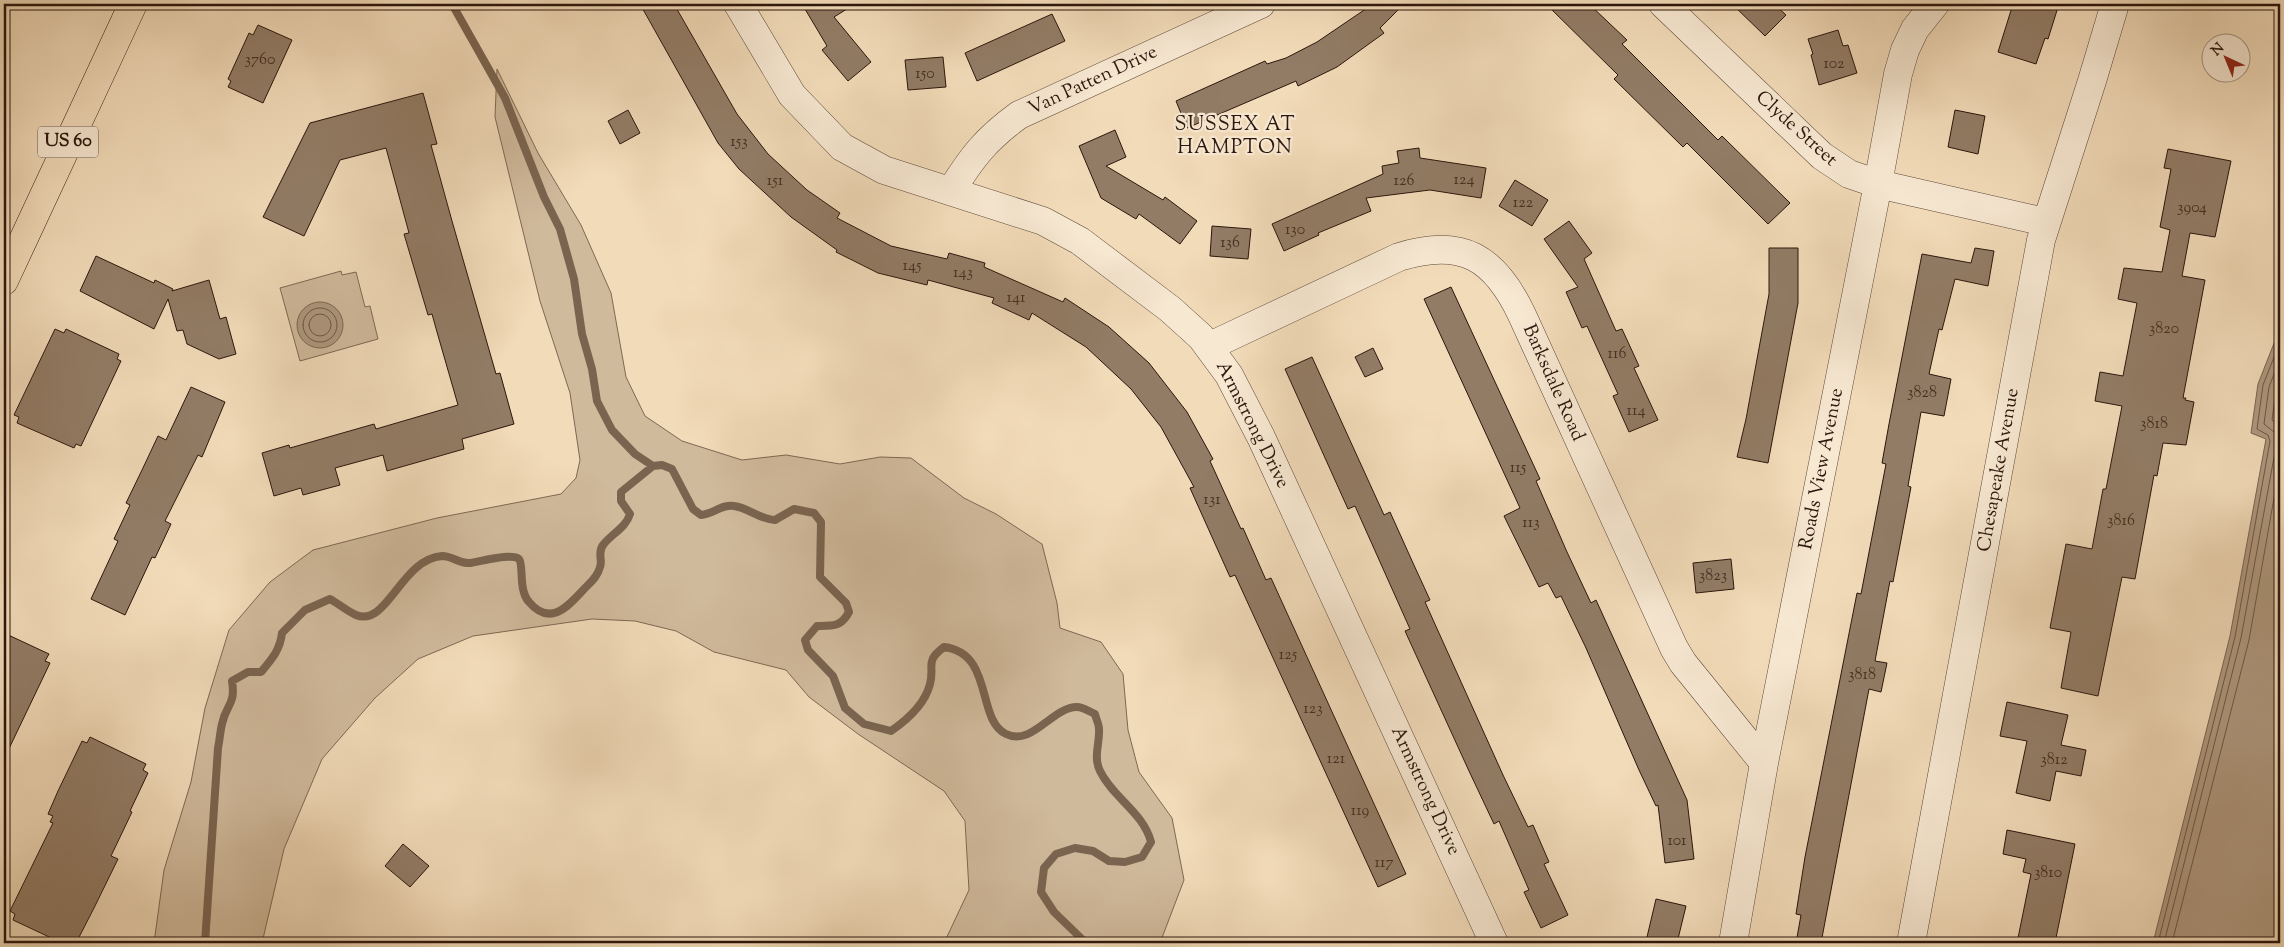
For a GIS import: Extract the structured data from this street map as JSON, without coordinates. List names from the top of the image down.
{
  "streets": {
    "main road": ["US 60"],
    "street": [
      "Van Patten Drive",
      "Clyde Street",
      "Barksdale Road",
      "Armstrong Drive",
      "Roads View Avenue",
      "Chesapeake Avenue"
    ]
  },
  "crossings": [
    ["Van Patten Drive", "Armstrong Drive"],
    ["Clyde Street", "Roads View Avenue"],
    ["Clyde Street", "Chesapeake Avenue"],
    ["Barksdale Road", "Armstrong Drive"],
    ["Barksdale Road", "Roads View Avenue"]
  ],
  "districts": ["SUSSEX AT HAMPTON"],
  "house_numbers": [
    "3760",
    "102",
    "150",
    "153",
    "124",
    "151",
    "126",
    "122",
    "3904",
    "130",
    "136",
    "145",
    "143",
    "141",
    "3820",
    "116",
    "3828",
    "114",
    "3818",
    "115",
    "131",
    "3816",
    "113",
    "3823",
    "125",
    "3818",
    "123",
    "121",
    "3812",
    "119",
    "101",
    "117",
    "3810"
  ],
  "north": "top left"
}
